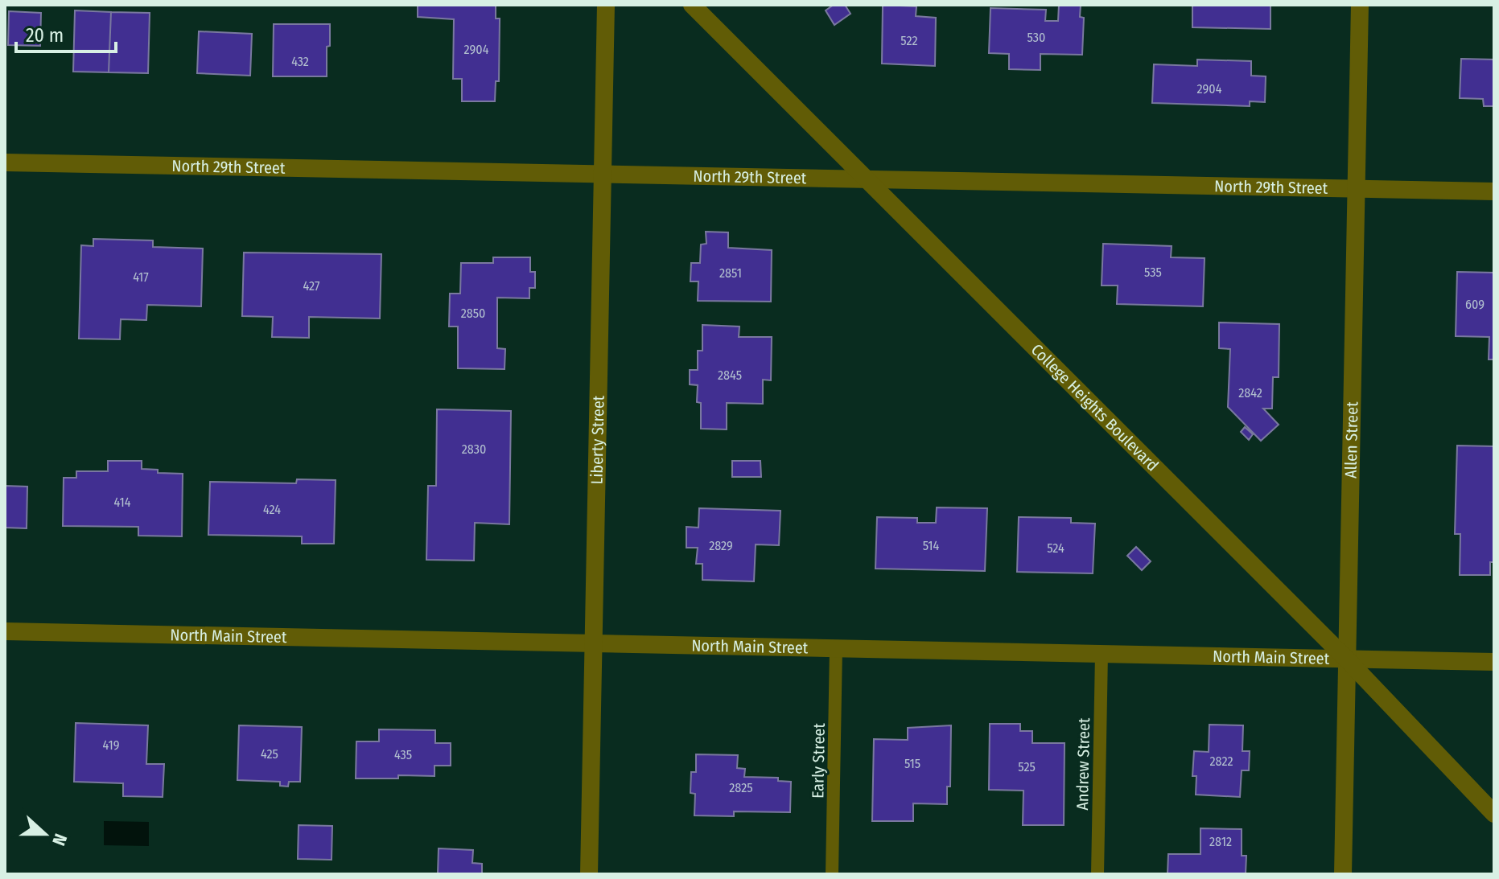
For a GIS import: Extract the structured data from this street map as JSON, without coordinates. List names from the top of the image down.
{
  "streets": {
    "street": [
      "North 29th Street",
      "College Heights Boulevard",
      "Allen Street",
      "Liberty Street",
      "North Main Street"
    ],
    "lane": ["Early Street", "Andrew Street"]
  },
  "crossings": [
    ["North 29th Street", "College Heights Boulevard"],
    ["North 29th Street", "Allen Street"],
    ["North 29th Street", "Liberty Street"],
    ["College Heights Boulevard", "Allen Street"],
    ["College Heights Boulevard", "North Main Street"],
    ["Allen Street", "North Main Street"],
    ["Liberty Street", "North Main Street"],
    ["North Main Street", "Early Street"],
    ["North Main Street", "Andrew Street"]
  ],
  "house_numbers": [
    "530",
    "522",
    "2904",
    "432",
    "2904",
    "535",
    "2851",
    "417",
    "427",
    "609",
    "2850",
    "2845",
    "2842",
    "2830",
    "414",
    "424",
    "2829",
    "514",
    "524",
    "419",
    "425",
    "435",
    "2822",
    "515",
    "525",
    "2825",
    "2812"
  ],
  "scale_bar": "20 m",
  "north": "right"
}
